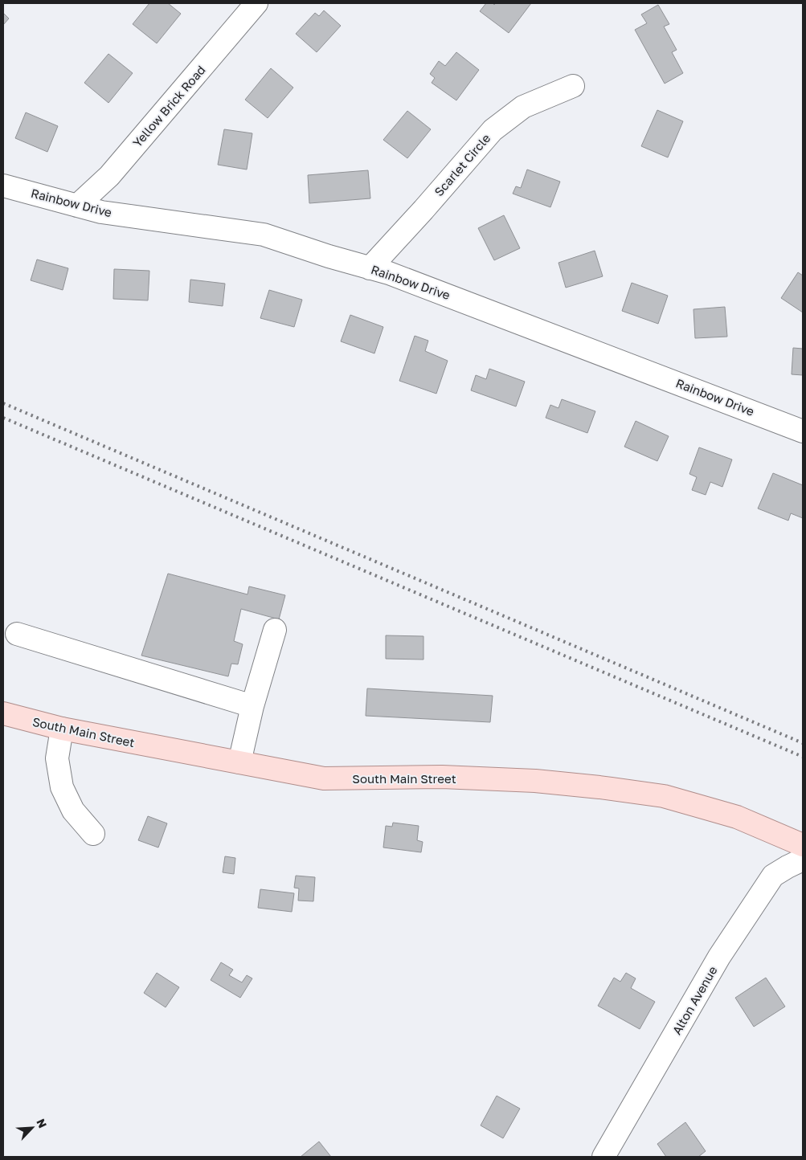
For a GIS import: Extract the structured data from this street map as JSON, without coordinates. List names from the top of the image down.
{
  "streets": {
    "main road": ["South Main Street"],
    "street": [
      "Yellow Brick Road",
      "Scarlet Circle",
      "Rainbow Drive",
      "Alton Avenue"
    ]
  },
  "crossings": [
    ["Yellow Brick Road", "Rainbow Drive"],
    ["Scarlet Circle", "Rainbow Drive"]
  ],
  "north": "top right"
}
